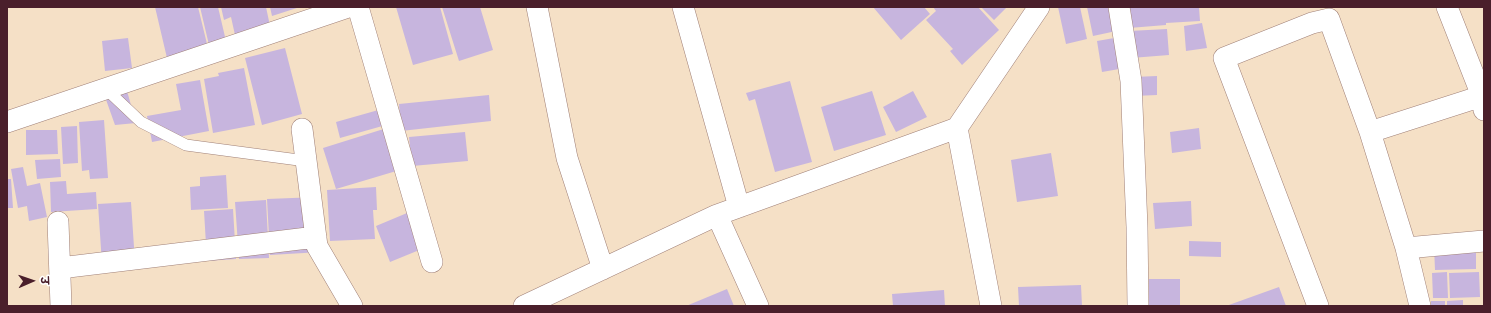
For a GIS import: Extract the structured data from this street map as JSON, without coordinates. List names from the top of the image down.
{
  "north": "right"
}
